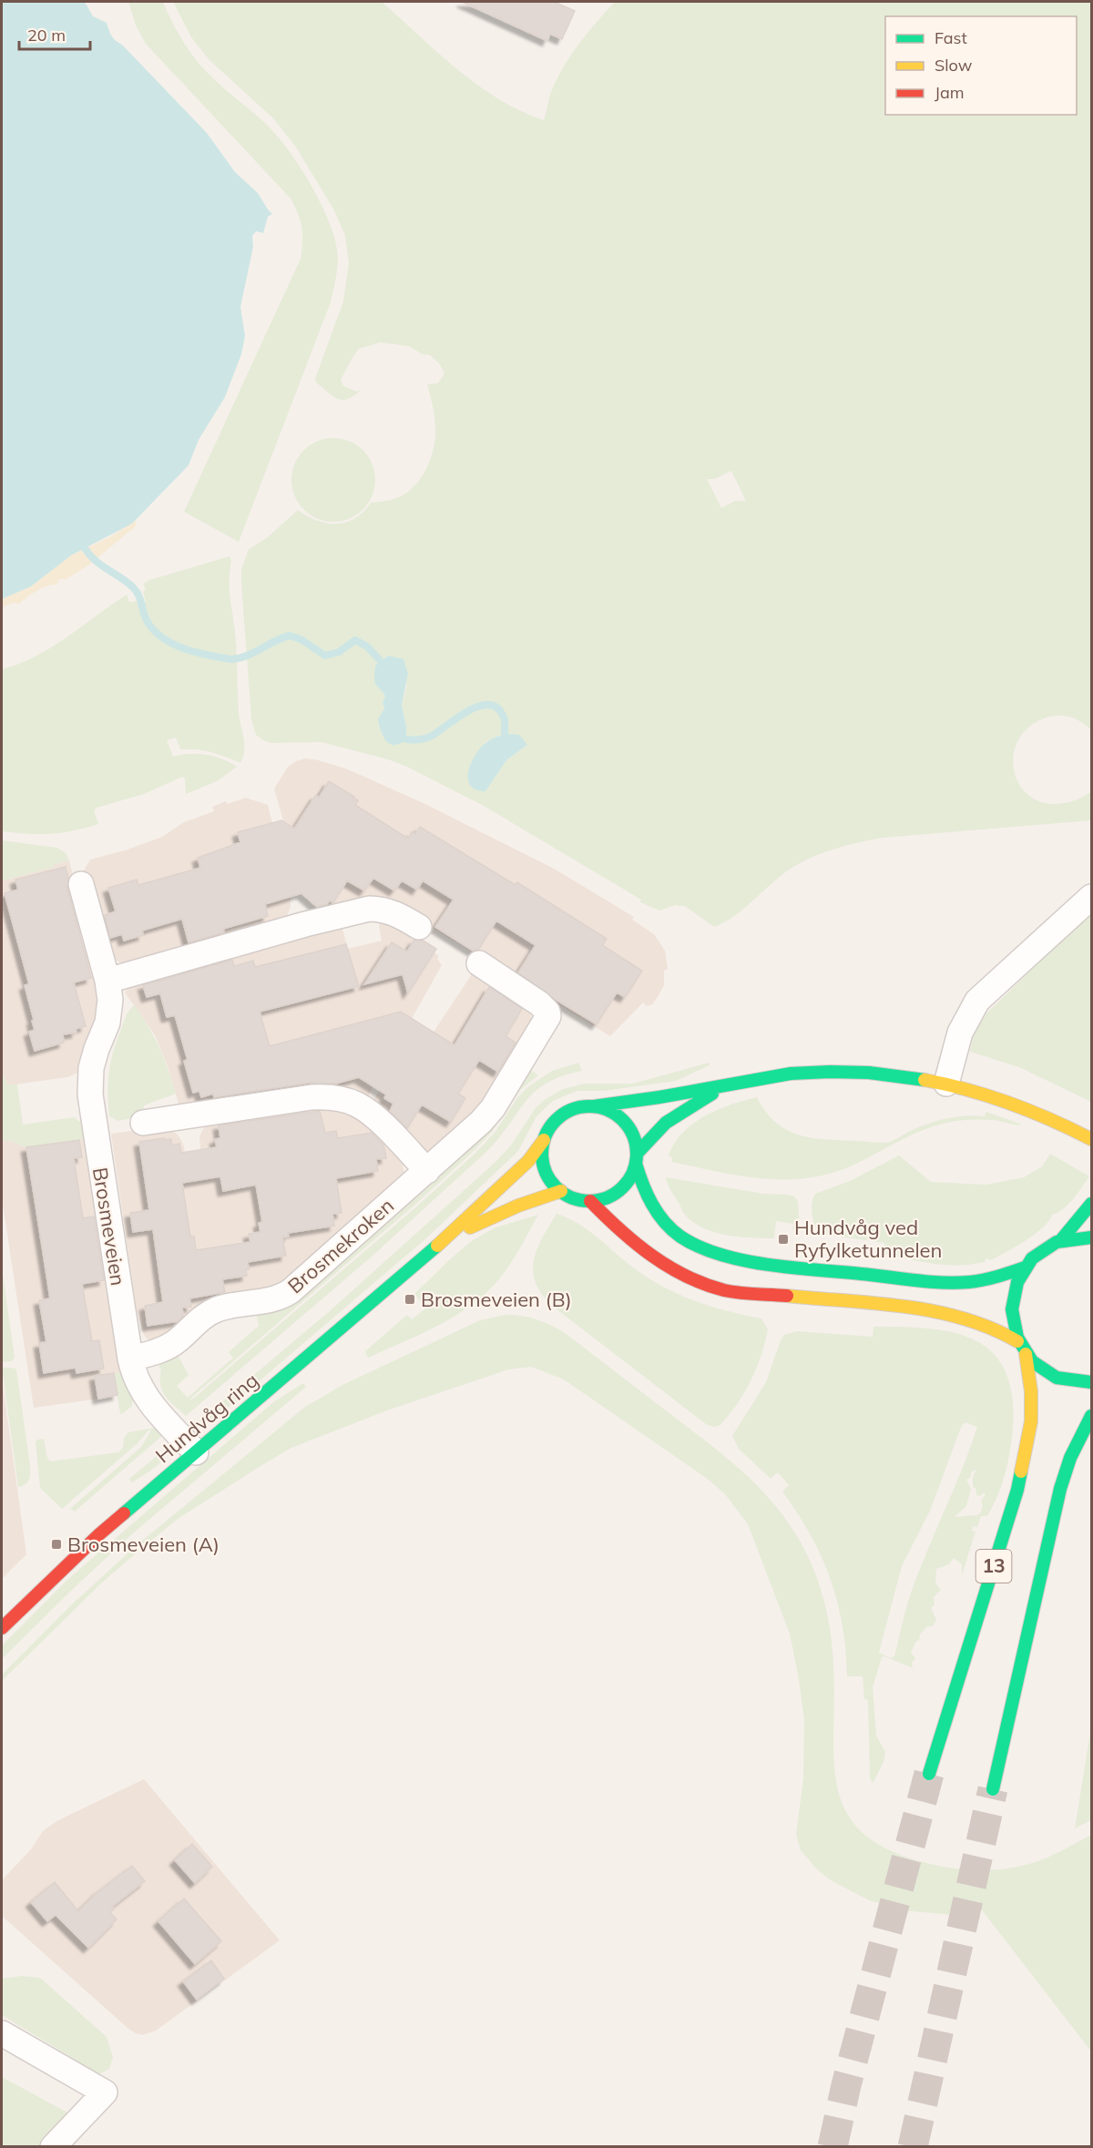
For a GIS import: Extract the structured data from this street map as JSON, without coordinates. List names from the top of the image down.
{
  "streets": {
    "main road": ["Hundvåg ring", "13"],
    "street": ["Brosmeveien", "Brosmekroken"]
  },
  "crossings": [
    ["Brosmeveien", "Brosmekroken"],
    ["Brosmeveien", "Hundvåg ring"],
    ["Hundvåg ring", "13"]
  ],
  "places": {
    "transit": ["Hundvåg ved Ryfylketunnelen", "Brosmeveien (B)", "Brosmeveien (A)"]
  },
  "legend": ["Fast", "Slow", "Jam"],
  "scale_bar": "20 m"
}
